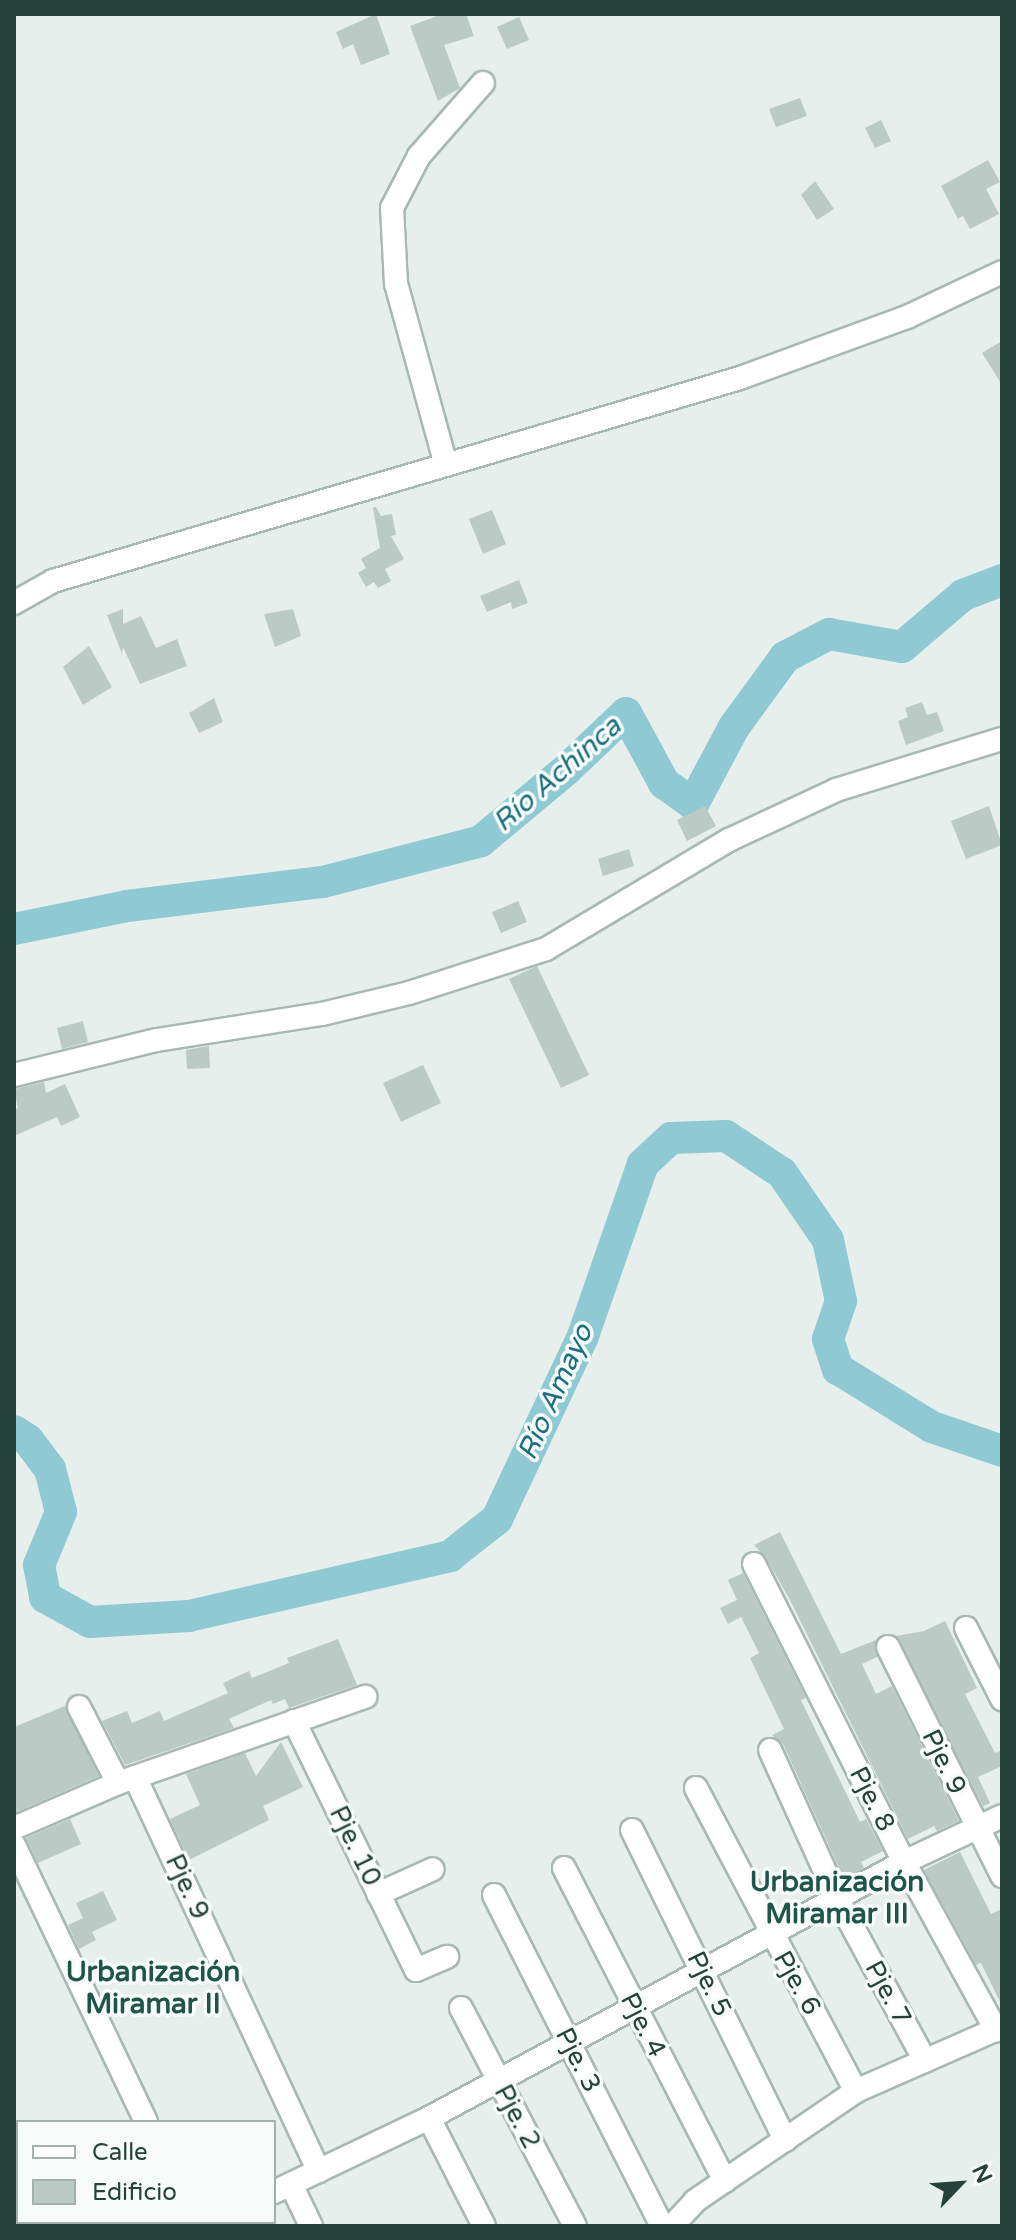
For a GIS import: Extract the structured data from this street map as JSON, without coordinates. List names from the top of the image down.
{
  "streets": {
    "street": [
      "Pje. 9",
      "Pje. 8",
      "Pje. 10",
      "Pje. 6",
      "Pje. 5",
      "Pje. 7",
      "Pje. 4",
      "Pje. 3",
      "Pje. 2"
    ]
  },
  "districts": ["Urbanización Miramar III", "Urbanización Miramar II"],
  "water": ["Río Achinca", "Río Amayo"],
  "legend": ["Calle", "Edificio"],
  "north": "top right"
}
